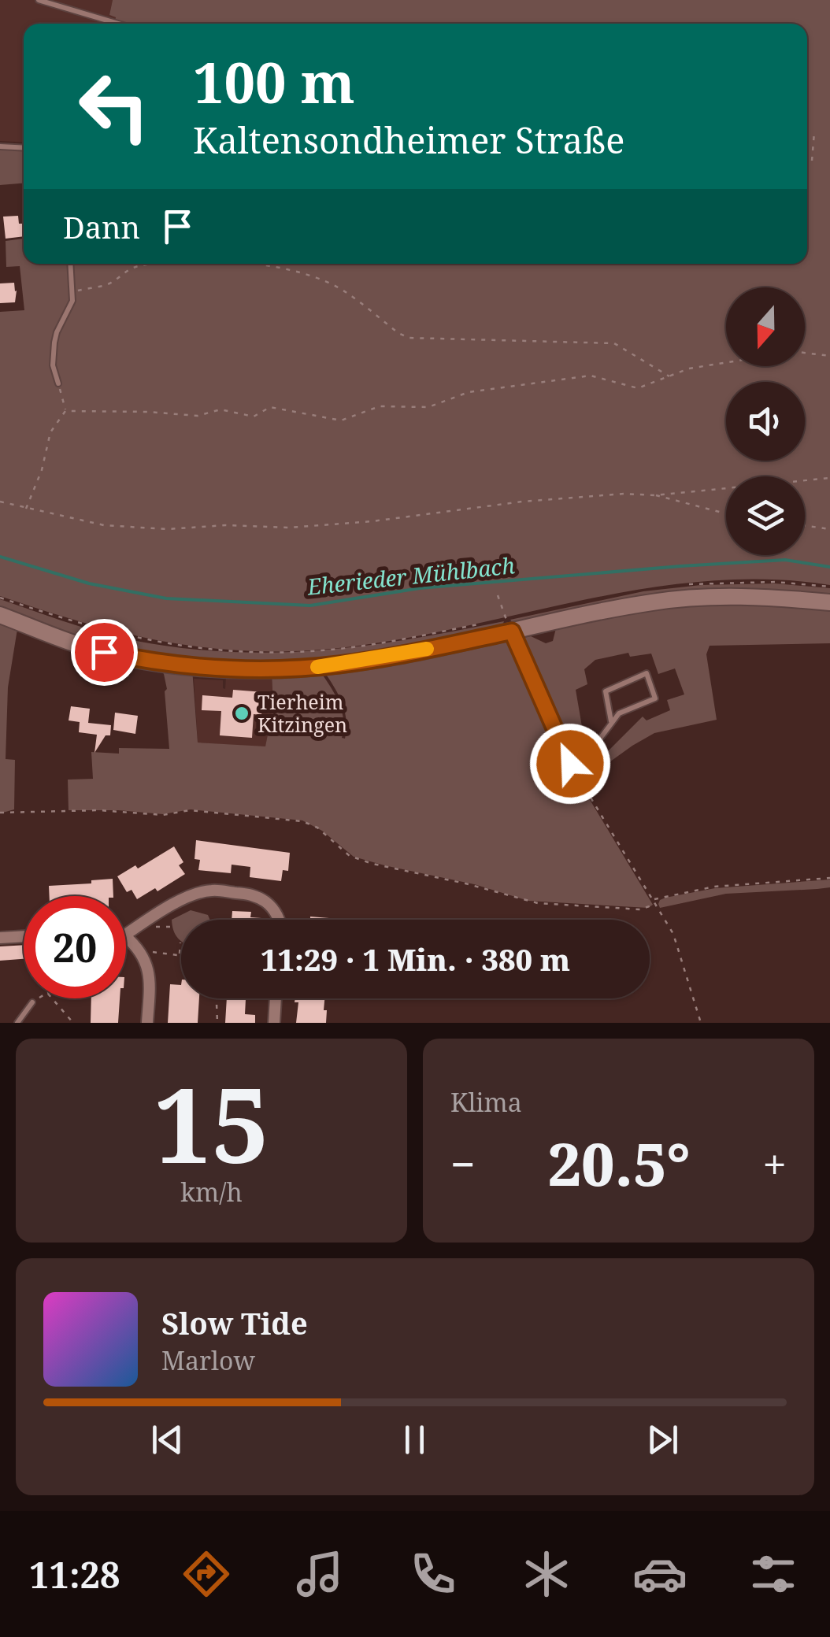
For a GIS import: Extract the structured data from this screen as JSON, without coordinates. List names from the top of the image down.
{
  "water": ["Eherieder Mühlbach"],
  "places": ["Tierheim Kitzingen"],
  "north": "bottom",
  "page": {
    "turn": ["100 m", "Kaltensondheimer Straße"],
    "then": "Dann",
    "limit": "20",
    "trip": "11:29 · 1 Min. · 380 m",
    "tile": [
      ["15", "km/h"],
      "Klima"
    ],
    "heat": ["−", "20.5°", "+"],
    "song": ["Slow Tide", "Marlow"],
    "tabs": "11:28"
  }
}
